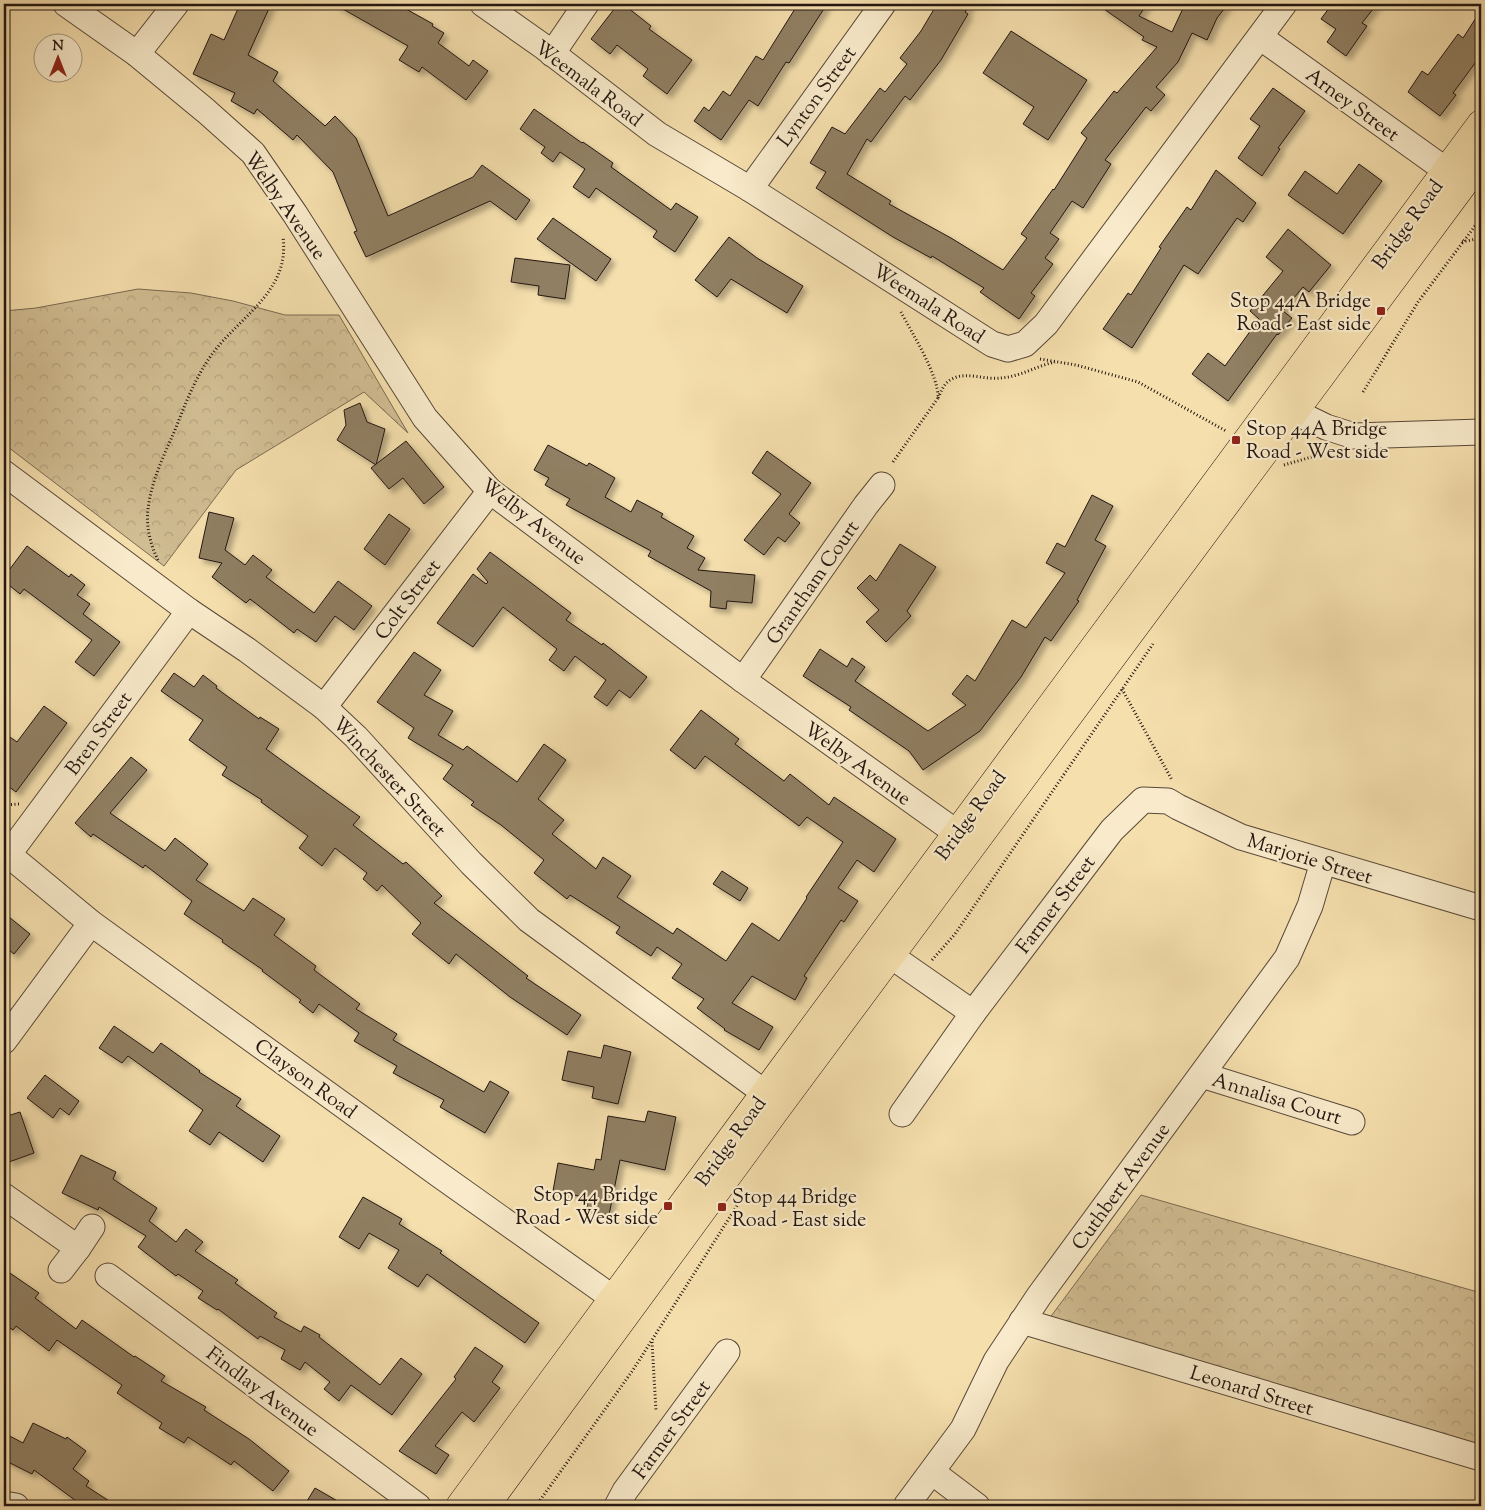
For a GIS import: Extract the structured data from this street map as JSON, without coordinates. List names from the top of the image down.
{
  "streets": {
    "main road": ["Bridge Road"],
    "street": [
      "Weemala Road",
      "Lynton Street",
      "Arney Street",
      "Welby Avenue",
      "Grantham Court",
      "Colt Street",
      "Bren Street",
      "Winchester Street",
      "Marjorie Street",
      "Farmer Street",
      "Clayson Road",
      "Annalisa Court",
      "Cuthbert Avenue",
      "Leonard Street",
      "Findlay Avenue"
    ]
  },
  "crossings": [
    ["Weemala Road", "Lynton Street"],
    ["Arney Street", "Bridge Road"],
    ["Welby Avenue", "Bridge Road"],
    ["Welby Avenue", "Grantham Court"],
    ["Welby Avenue", "Colt Street"],
    ["Bridge Road", "Winchester Street"],
    ["Bridge Road", "Clayson Road"],
    ["Colt Street", "Winchester Street"],
    ["Bren Street", "Winchester Street"],
    ["Bren Street", "Clayson Road"],
    ["Marjorie Street", "Farmer Street"],
    ["Marjorie Street", "Cuthbert Avenue"],
    ["Annalisa Court", "Cuthbert Avenue"],
    ["Cuthbert Avenue", "Leonard Street"]
  ],
  "places": {
    "transit": [
      "Stop 44A Bridge Road - East side",
      "Stop 44A Bridge Road - West side",
      "Stop 44 Bridge Road - West side",
      "Stop 44 Bridge Road - East side"
    ]
  },
  "north": "top"
}
